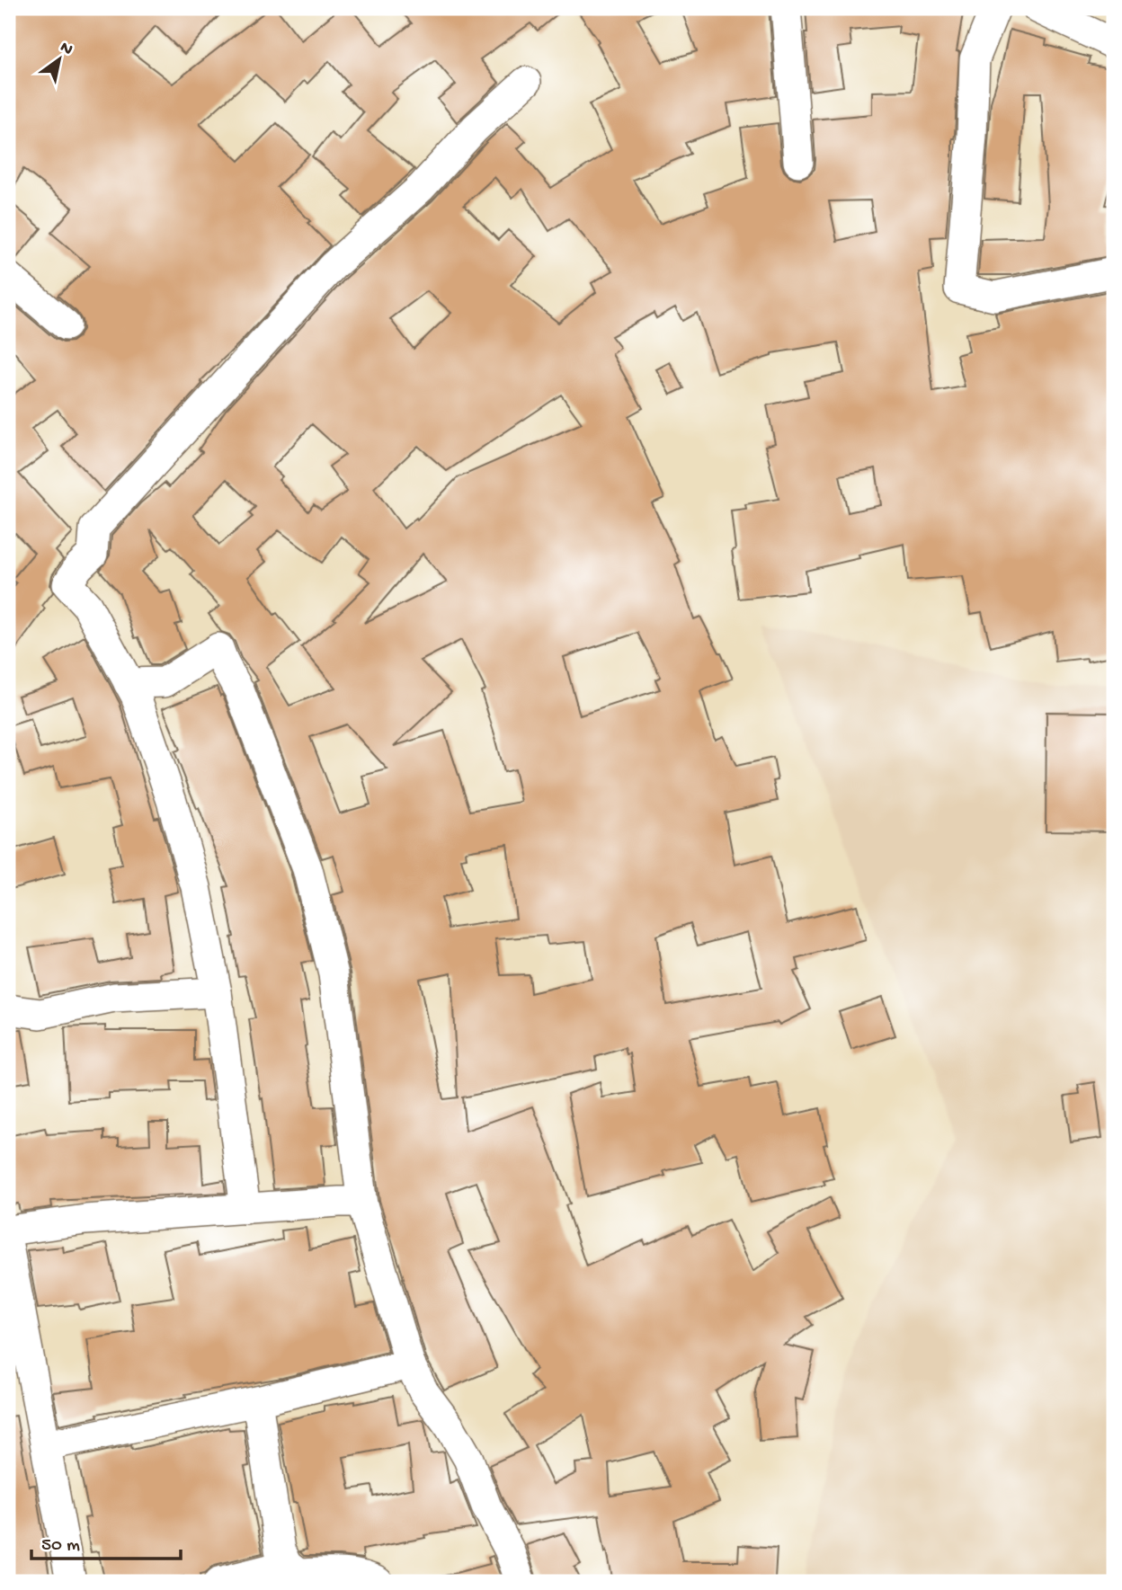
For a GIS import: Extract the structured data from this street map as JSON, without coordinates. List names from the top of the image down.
{
  "scale_bar": "50 m",
  "north": "top right"
}
